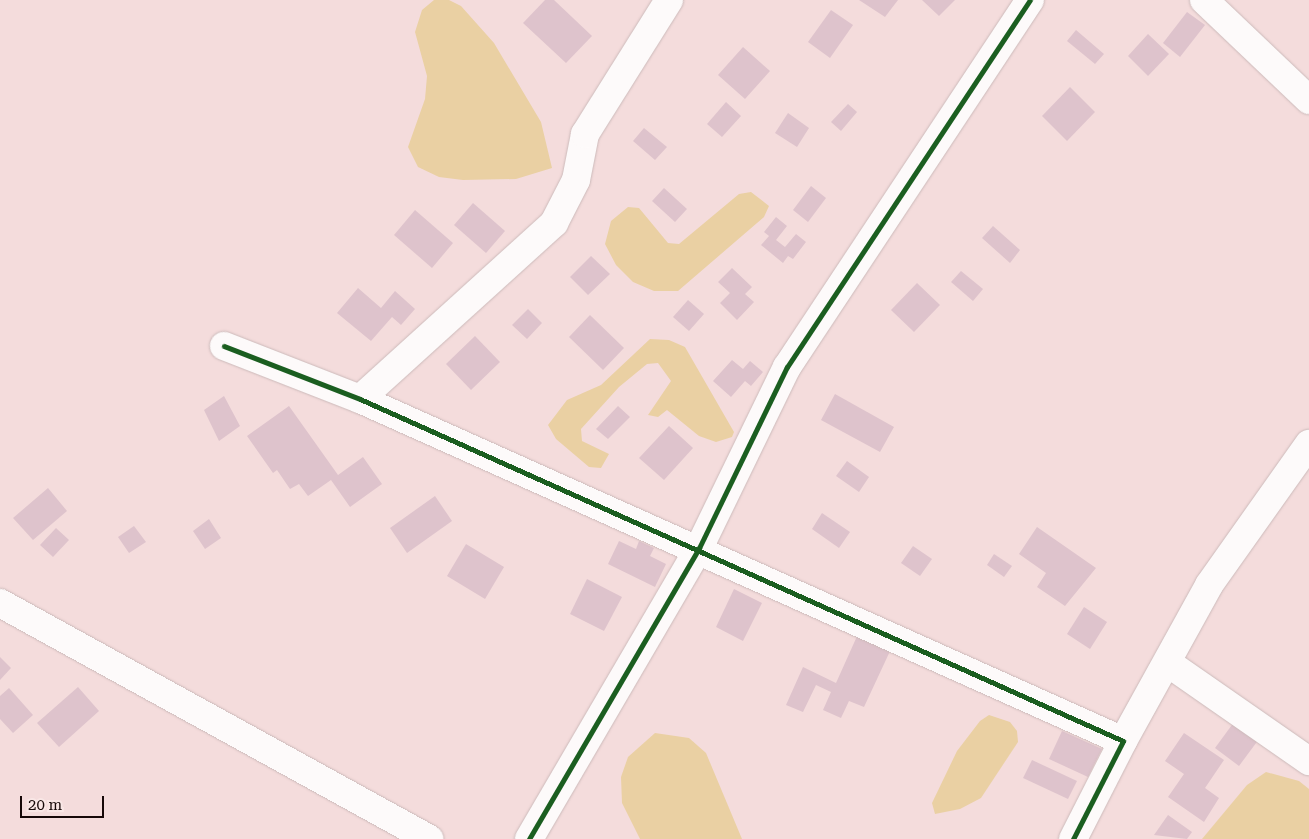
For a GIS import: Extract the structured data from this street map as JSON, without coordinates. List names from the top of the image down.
{
  "scale_bar": "20 m"
}
